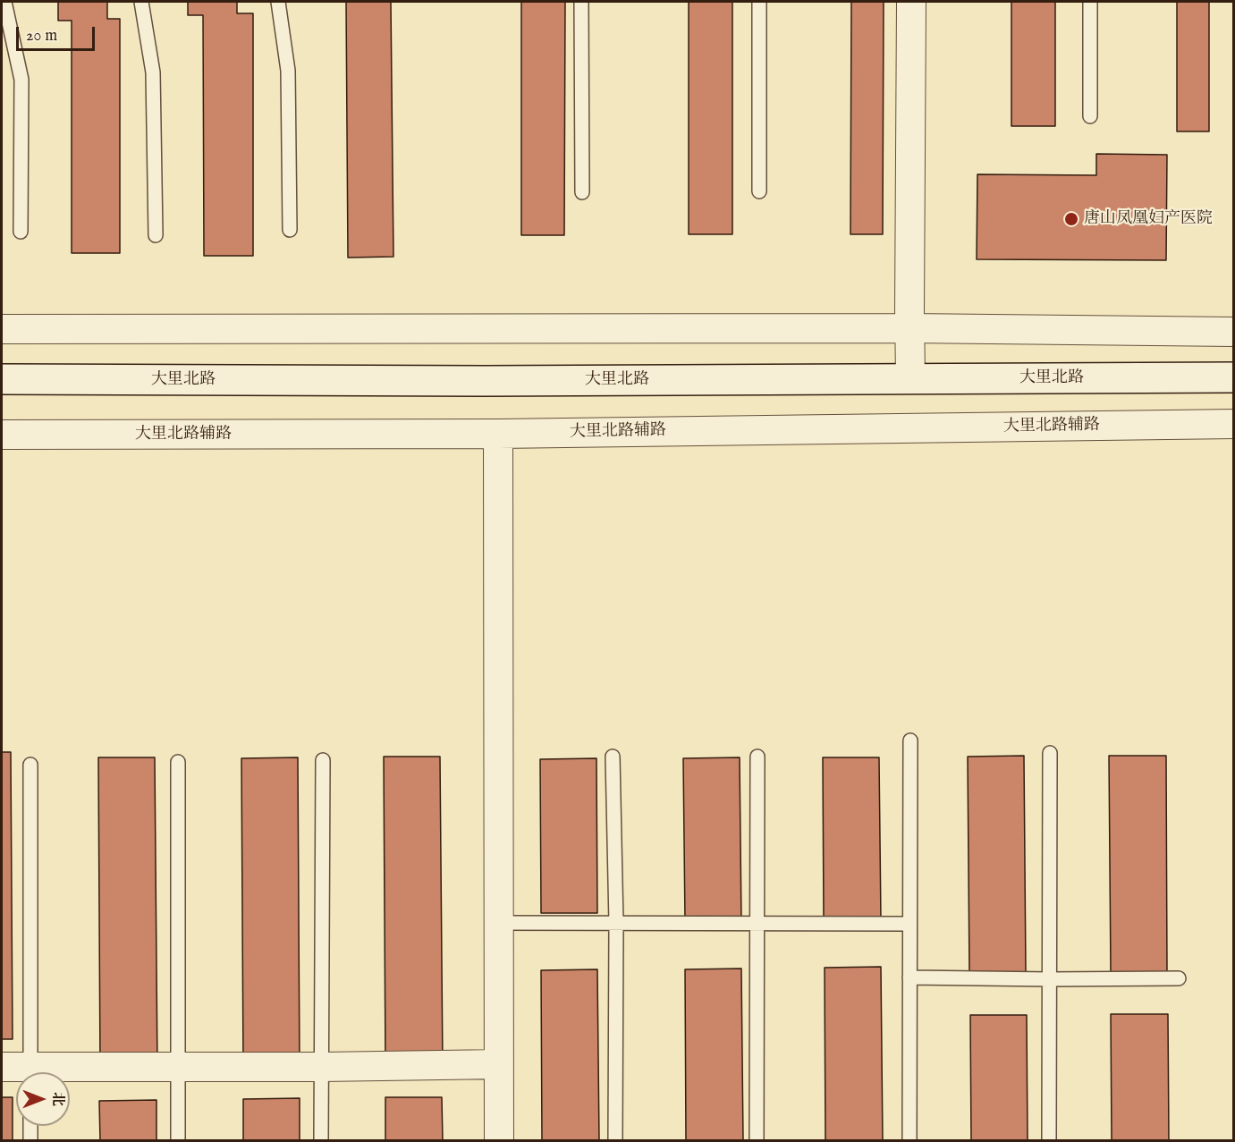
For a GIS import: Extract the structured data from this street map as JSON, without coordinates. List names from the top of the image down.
{
  "streets": {
    "main road": ["大里北路"],
    "street": ["大里北路辅路"]
  },
  "places": ["唐山凤凰妇产医院"],
  "scale_bar": "20 m",
  "north": "right"
}
